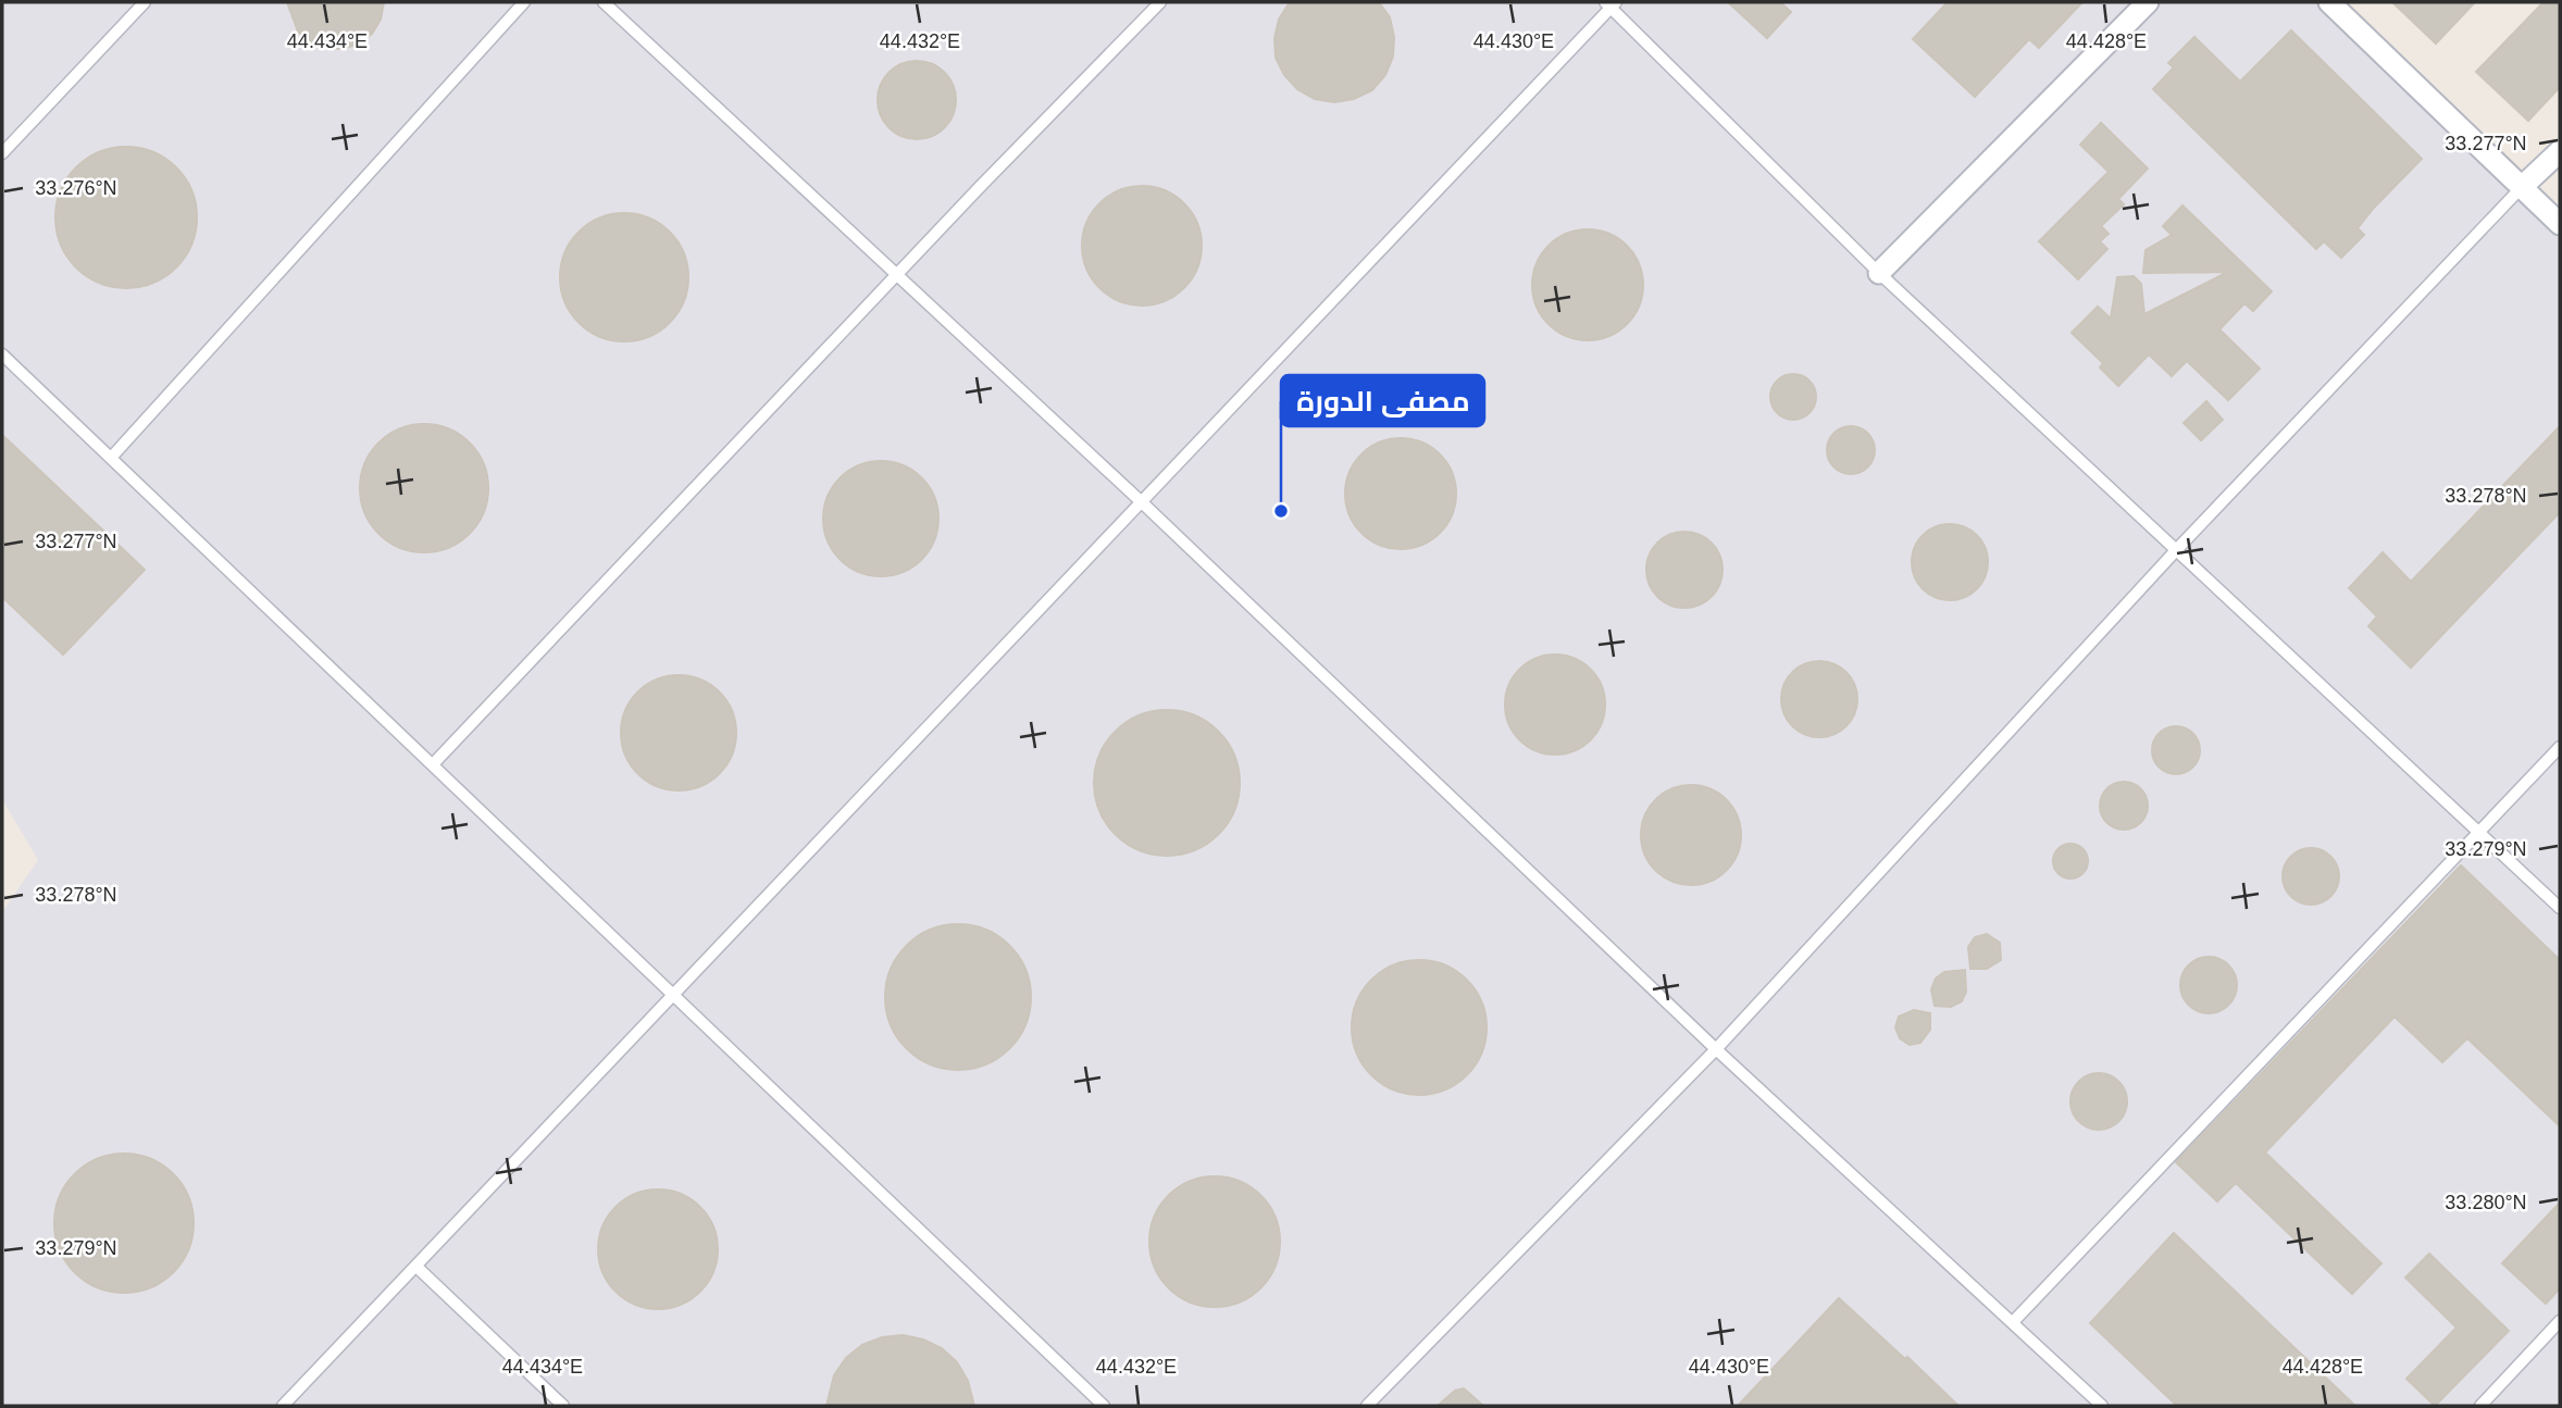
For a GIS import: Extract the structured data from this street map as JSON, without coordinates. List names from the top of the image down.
{
  "places": ["مصفى الدورة"],
  "coordinates": [
    "44.434°E",
    "44.432°E",
    "44.430°E",
    "44.428°E",
    "33.277°N",
    "33.276°N",
    "33.278°N",
    "33.279°N",
    "33.280°N"
  ]
}
